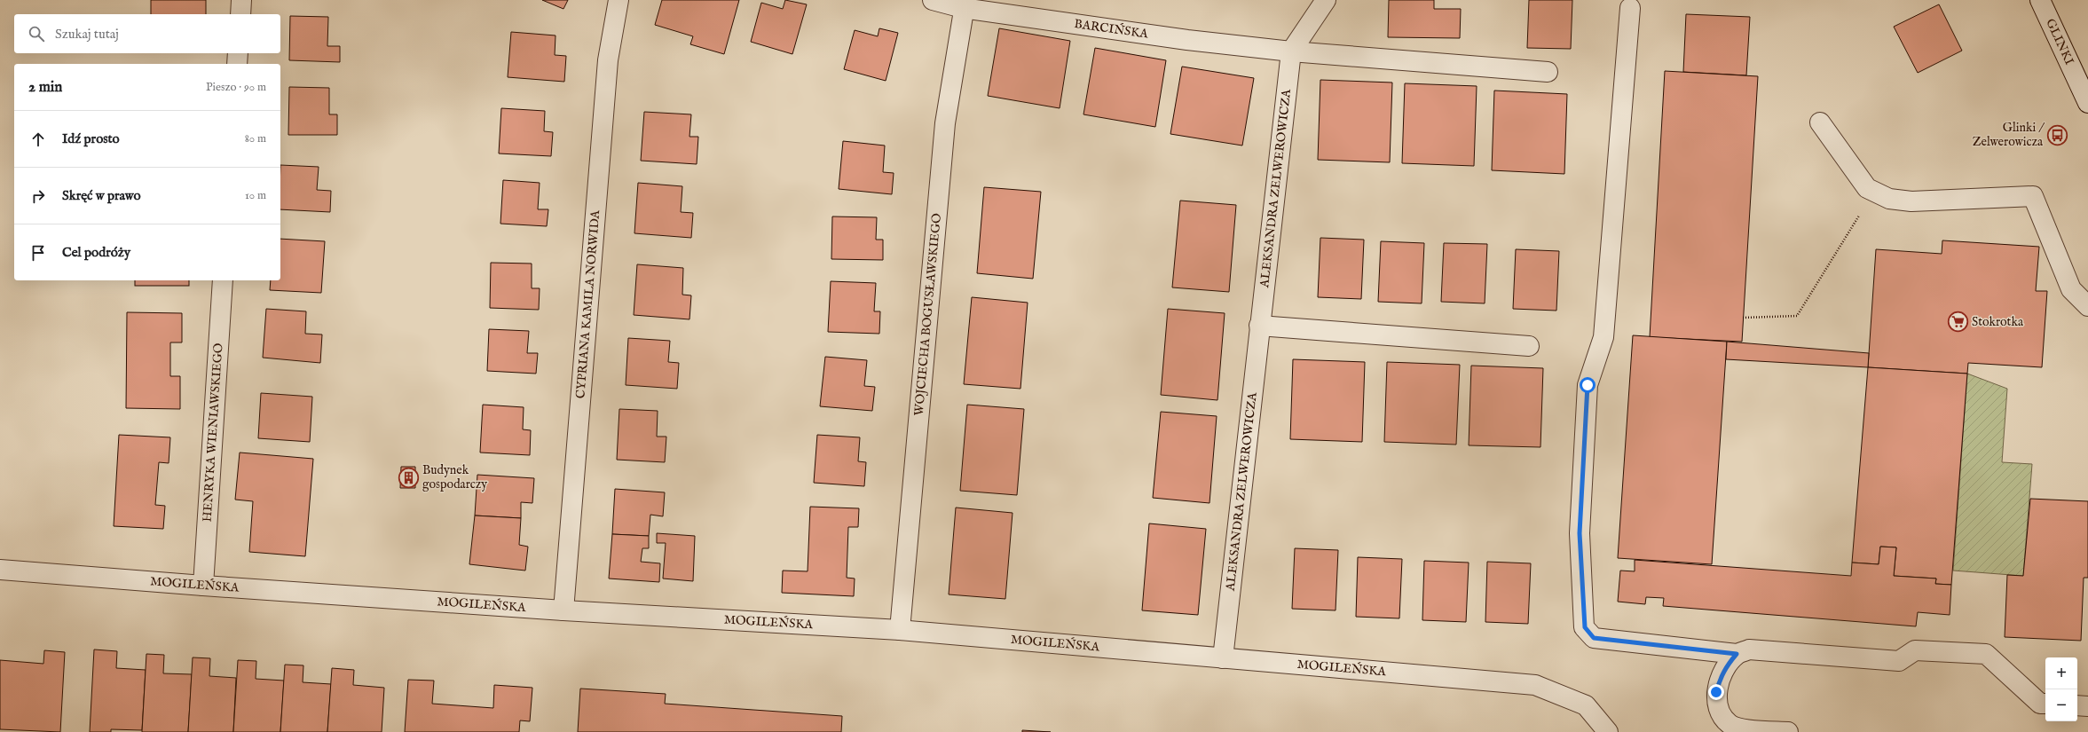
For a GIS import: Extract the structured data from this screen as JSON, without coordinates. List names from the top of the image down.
{
  "streets": {
    "street": [
      "BARCIŃSKA",
      "GLINKI",
      "ALEKSANDRA ZELWEROWICZA",
      "CYPRIANA KAMILA NORWIDA",
      "WOJCIECHA BOGUSŁAWSKIEGO",
      "HENRYKA WIENIAWSKIEGO",
      "MOGILEŃSKA"
    ]
  },
  "crossings": [
    ["BARCIŃSKA", "ALEKSANDRA ZELWEROWICZA"],
    ["BARCIŃSKA", "WOJCIECHA BOGUSŁAWSKIEGO"],
    ["ALEKSANDRA ZELWEROWICZA", "MOGILEŃSKA"],
    ["CYPRIANA KAMILA NORWIDA", "MOGILEŃSKA"],
    ["WOJCIECHA BOGUSŁAWSKIEGO", "MOGILEŃSKA"],
    ["HENRYKA WIENIAWSKIEGO", "MOGILEŃSKA"]
  ],
  "places": {
    "bus stop": ["Glinki / Zelwerowicza"],
    "supermarket": ["Stokrotka"],
    "building": ["Budynek gospodarczy"]
  },
  "page": {
    "search": "Szukaj tutaj",
    "heading": ["2 min", "Pieszo · 90 m"],
    "list": [
      ["Idź prosto", "80 m"],
      ["Skręć w prawo", "10 m"],
      "Cel podróży"
    ],
    "map_buttons": ["+", "−"]
  }
}
